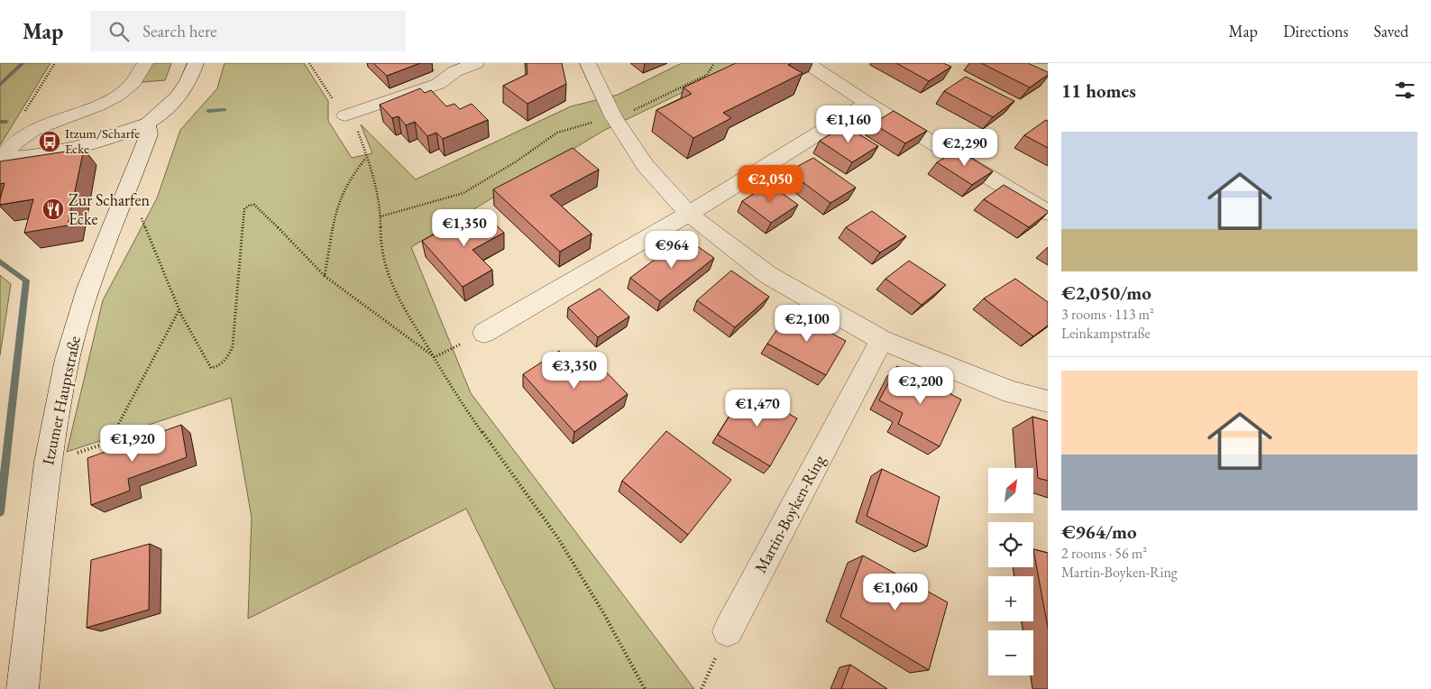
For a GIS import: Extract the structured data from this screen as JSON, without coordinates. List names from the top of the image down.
{
  "streets": {
    "street": ["Itzumer Hauptstraße", "Martin-Boyken-Ring"]
  },
  "places": {
    "bus stop": ["Itzum/Scharfe Ecke"],
    "restaurant": ["Zur Scharfen Ecke"]
  },
  "north": "top right",
  "page": {
    "header": "Map",
    "search": "Search here",
    "nav": ["Map", "Directions", "Saved"],
    "heading": "11 homes",
    "price": [
      "€1,160",
      "€2,290",
      "€2,050",
      "€1,350",
      "€964",
      "€2,100",
      "€3,350",
      "€2,200",
      "€1,470",
      "€1,920",
      "€1,060"
    ],
    "list": [
      {
        "name": "€2,050/mo",
        "note": "3 rooms · 113 m² · Leinkampstraße"
      },
      {
        "name": "€964/mo",
        "note": "2 rooms · 56 m² · Martin-Boyken-Ring"
      }
    ],
    "map_buttons": ["+", "−"]
  }
}
